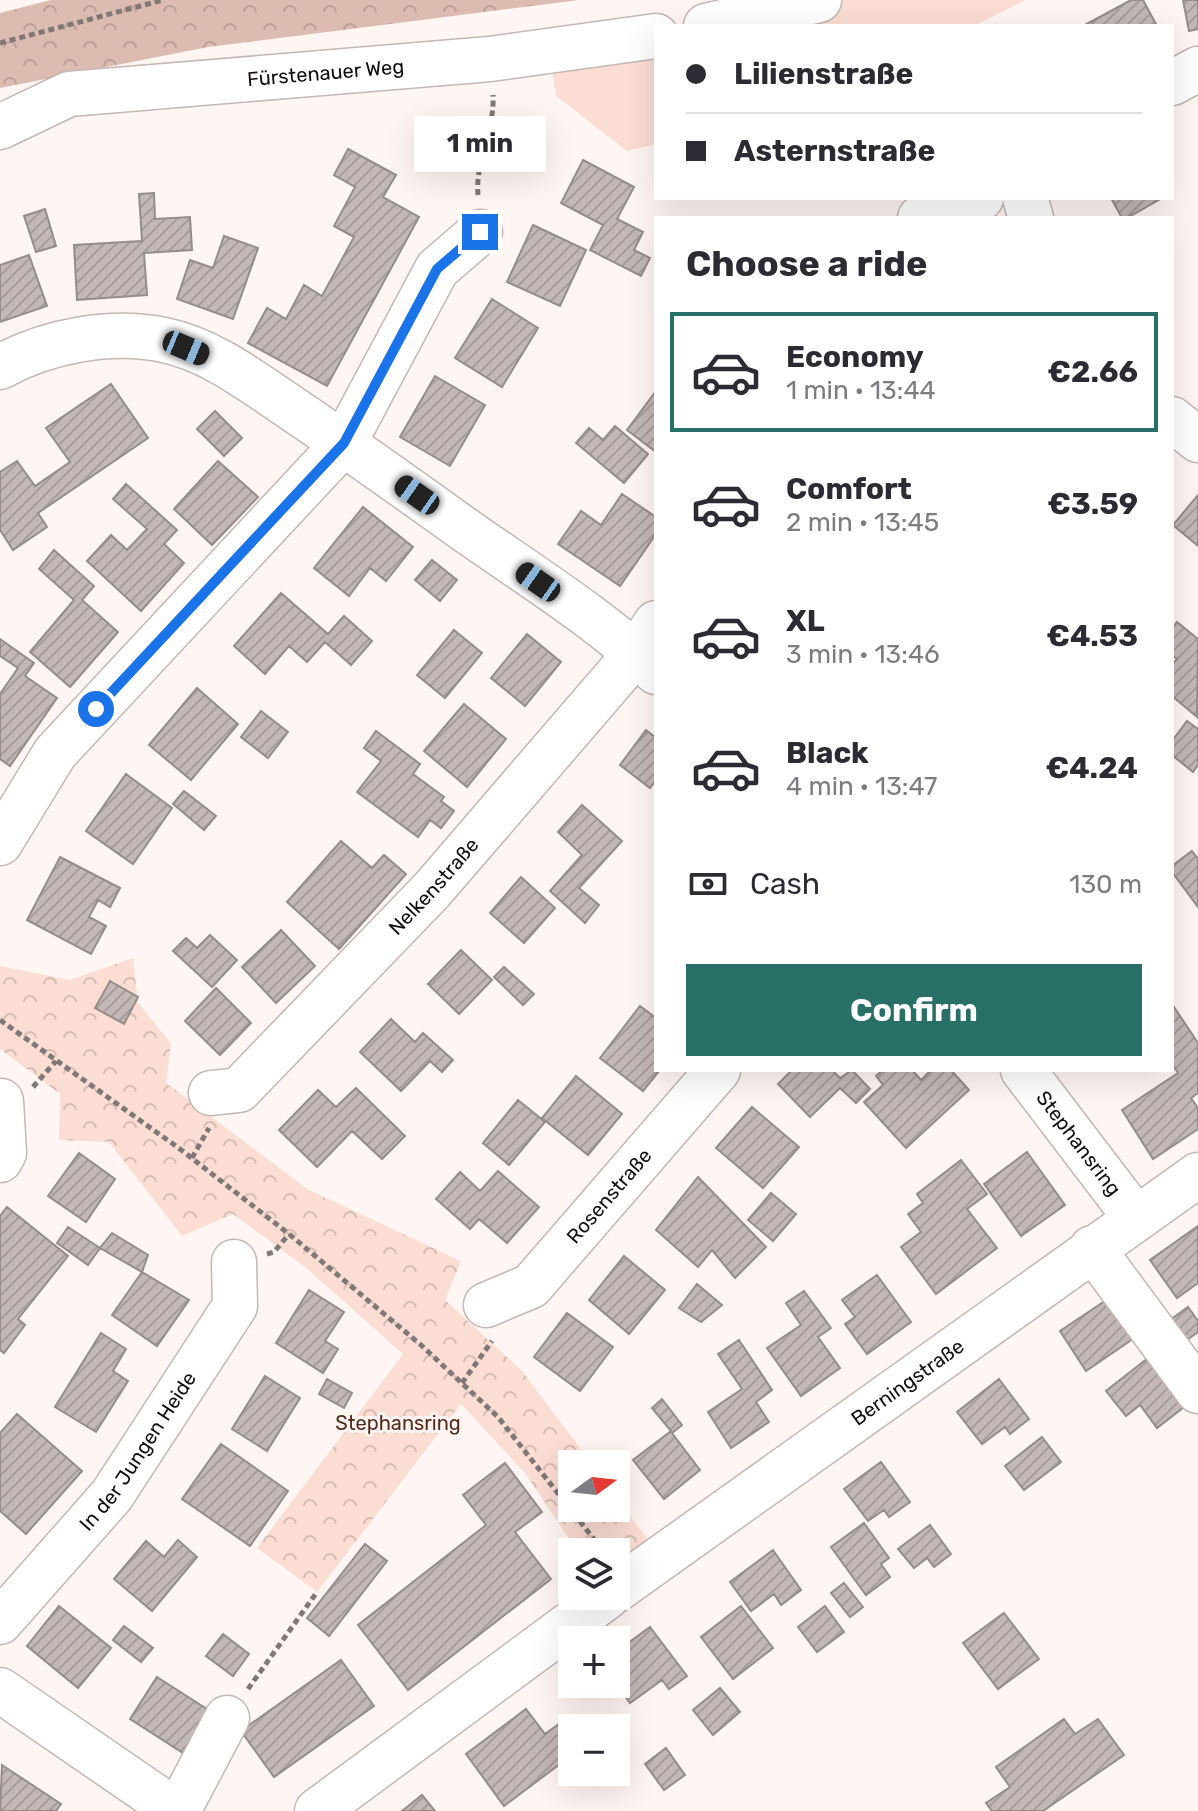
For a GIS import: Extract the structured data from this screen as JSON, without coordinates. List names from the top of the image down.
{
  "streets": {
    "street": [
      "Fürstenauer Weg",
      "Nelkenstraße",
      "Stephansring",
      "Rosenstraße",
      "Berningstraße",
      "In der Jungen Heide"
    ]
  },
  "crossings": [
    ["Stephansring", "Berningstraße"]
  ],
  "parks": ["Stephansring"],
  "north": "right",
  "page": {
    "banner": ["Lilienstraße", "Asternstraße"],
    "bubble": "1 min",
    "heading": "Choose a ride",
    "list": [
      {
        "name": "Economy",
        "note": "1 min · 13:44",
        "value": "€2.66"
      },
      {
        "name": "Comfort",
        "note": "2 min · 13:45",
        "value": "€3.59"
      },
      {
        "name": "XL",
        "note": "3 min · 13:46",
        "value": "€4.53"
      },
      {
        "name": "Black",
        "note": "4 min · 13:47",
        "value": "€4.24"
      }
    ],
    "pay": ["Cash", "130 m"],
    "buttons": "Confirm",
    "map_buttons": ["+", "−"]
  }
}
